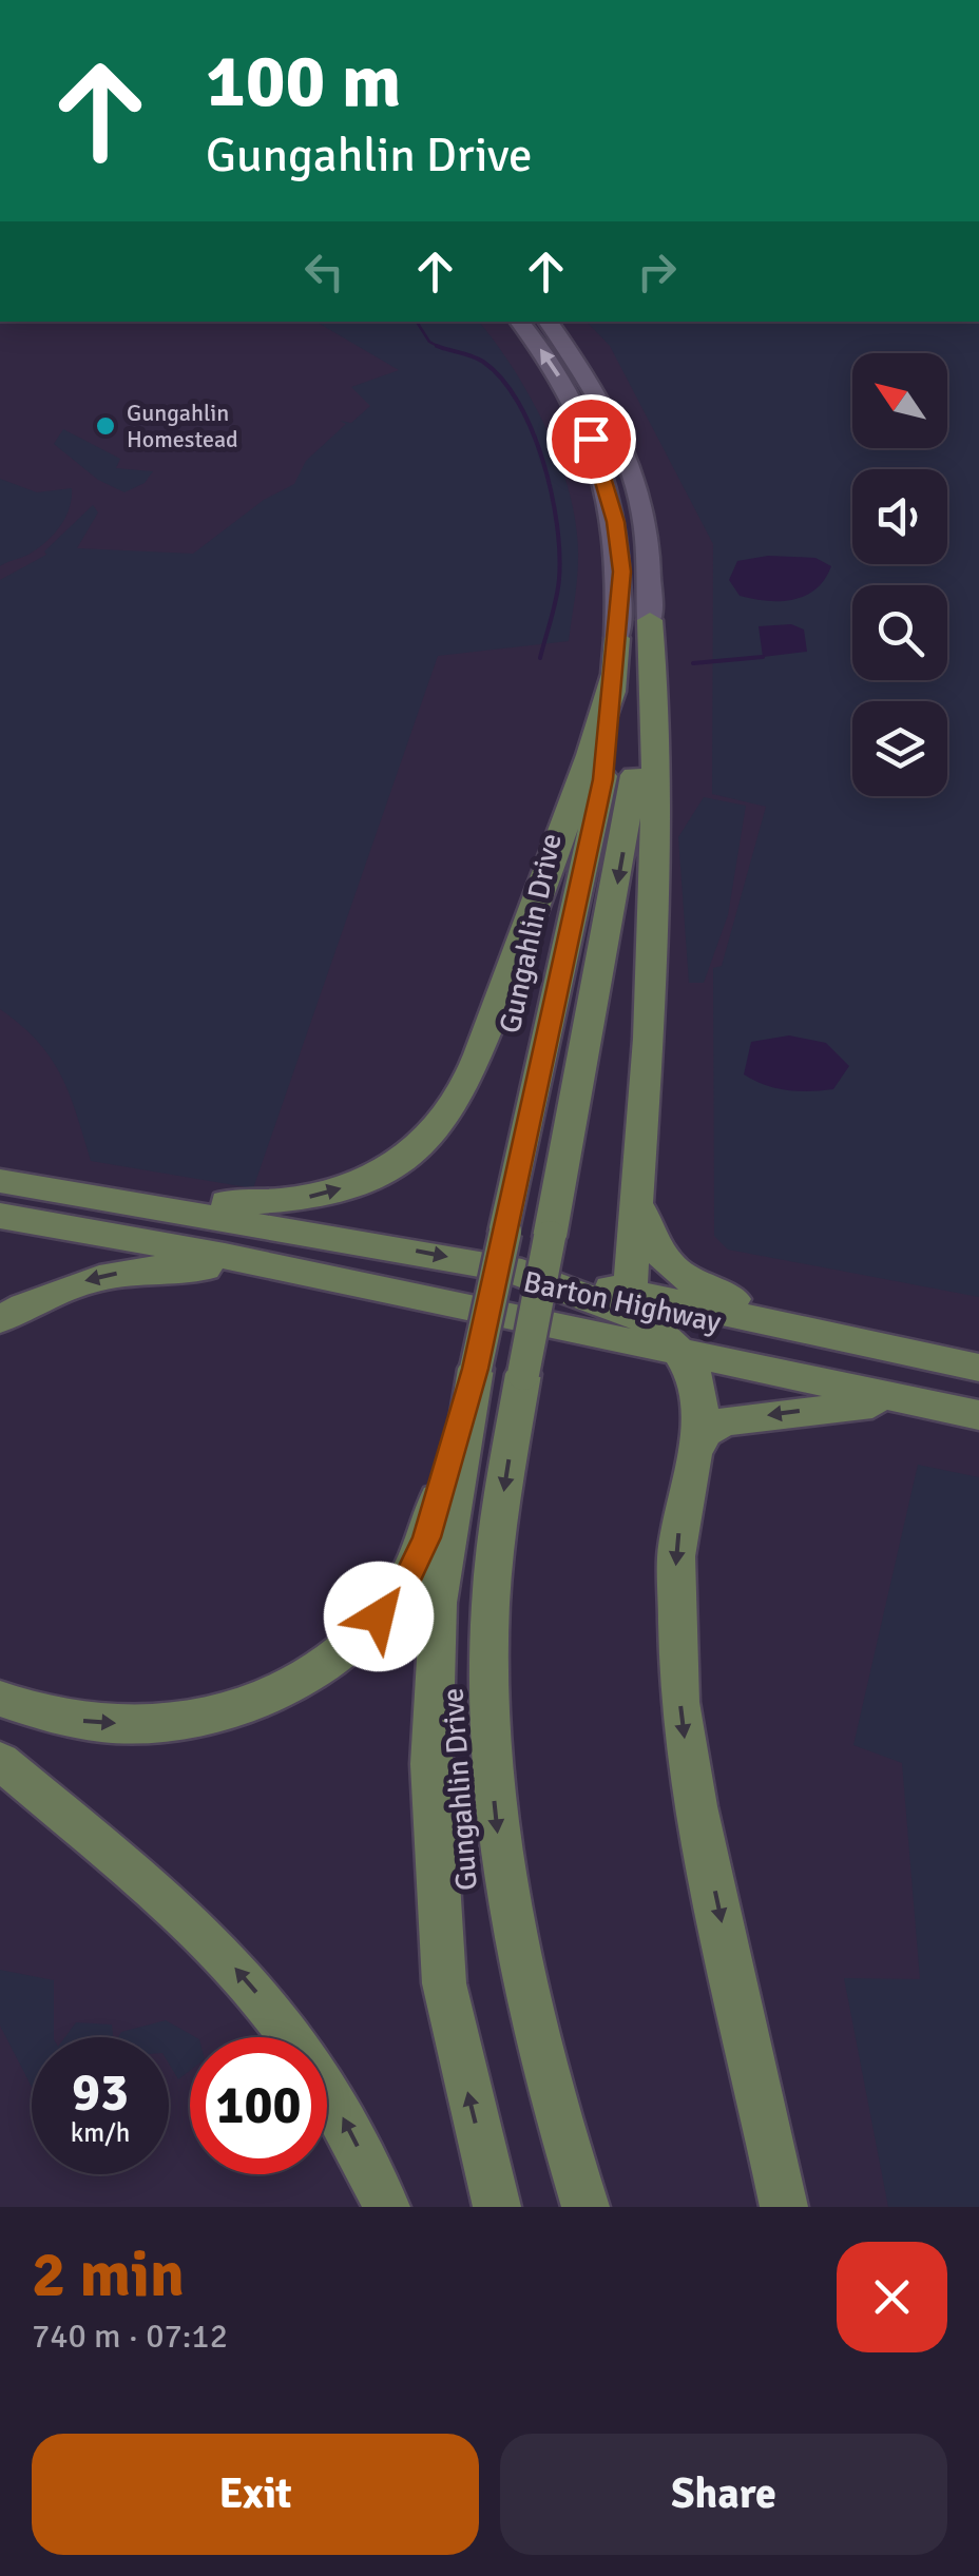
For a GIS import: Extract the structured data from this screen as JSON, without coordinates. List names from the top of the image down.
{
  "streets": {
    "highway": ["Gungahlin Drive", "Barton Highway"]
  },
  "places": ["Gungahlin Homestead"],
  "north": "top left",
  "page": {
    "turn": ["100 m", "Gungahlin Drive"],
    "speed": "93 km/h",
    "limit": "100",
    "heading": ["2 min", "740 m · 07:12"],
    "buttons": ["Exit", "Share"]
  }
}
